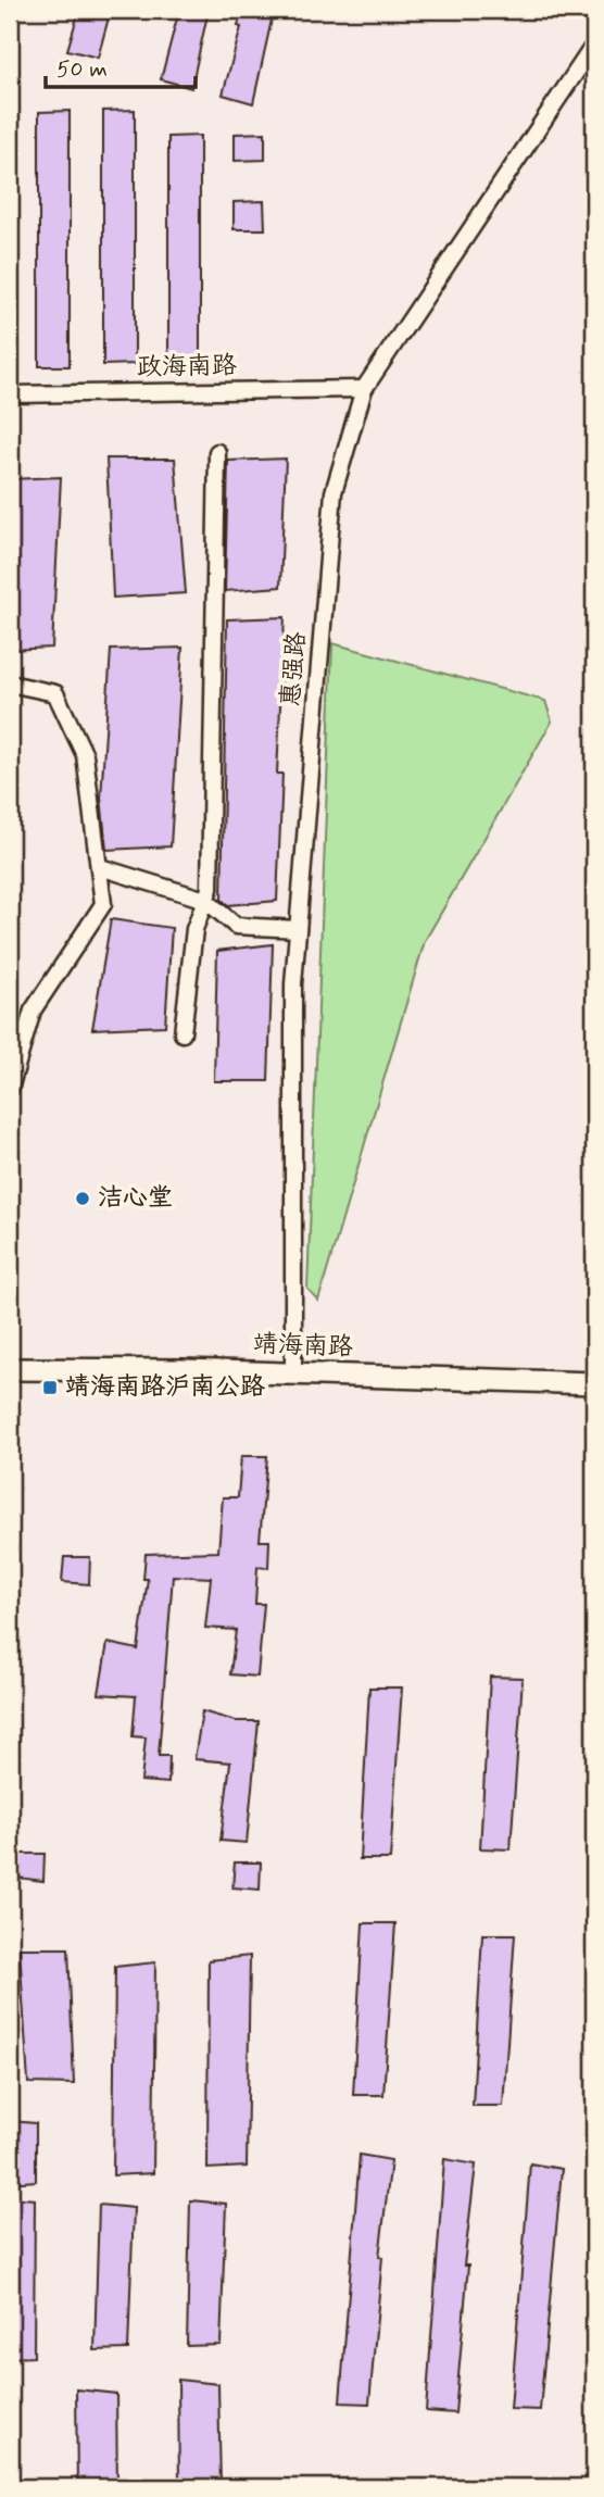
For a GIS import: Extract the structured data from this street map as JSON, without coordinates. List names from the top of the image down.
{
  "streets": {
    "street": ["政海南路", "惠强路", "靖海南路"]
  },
  "crossings": [
    ["政海南路", "惠强路"],
    ["惠强路", "靖海南路"]
  ],
  "places": {
    "other": ["洁心堂"],
    "transit": ["靖海南路沪南公路"]
  },
  "scale_bar": "50 m"
}
